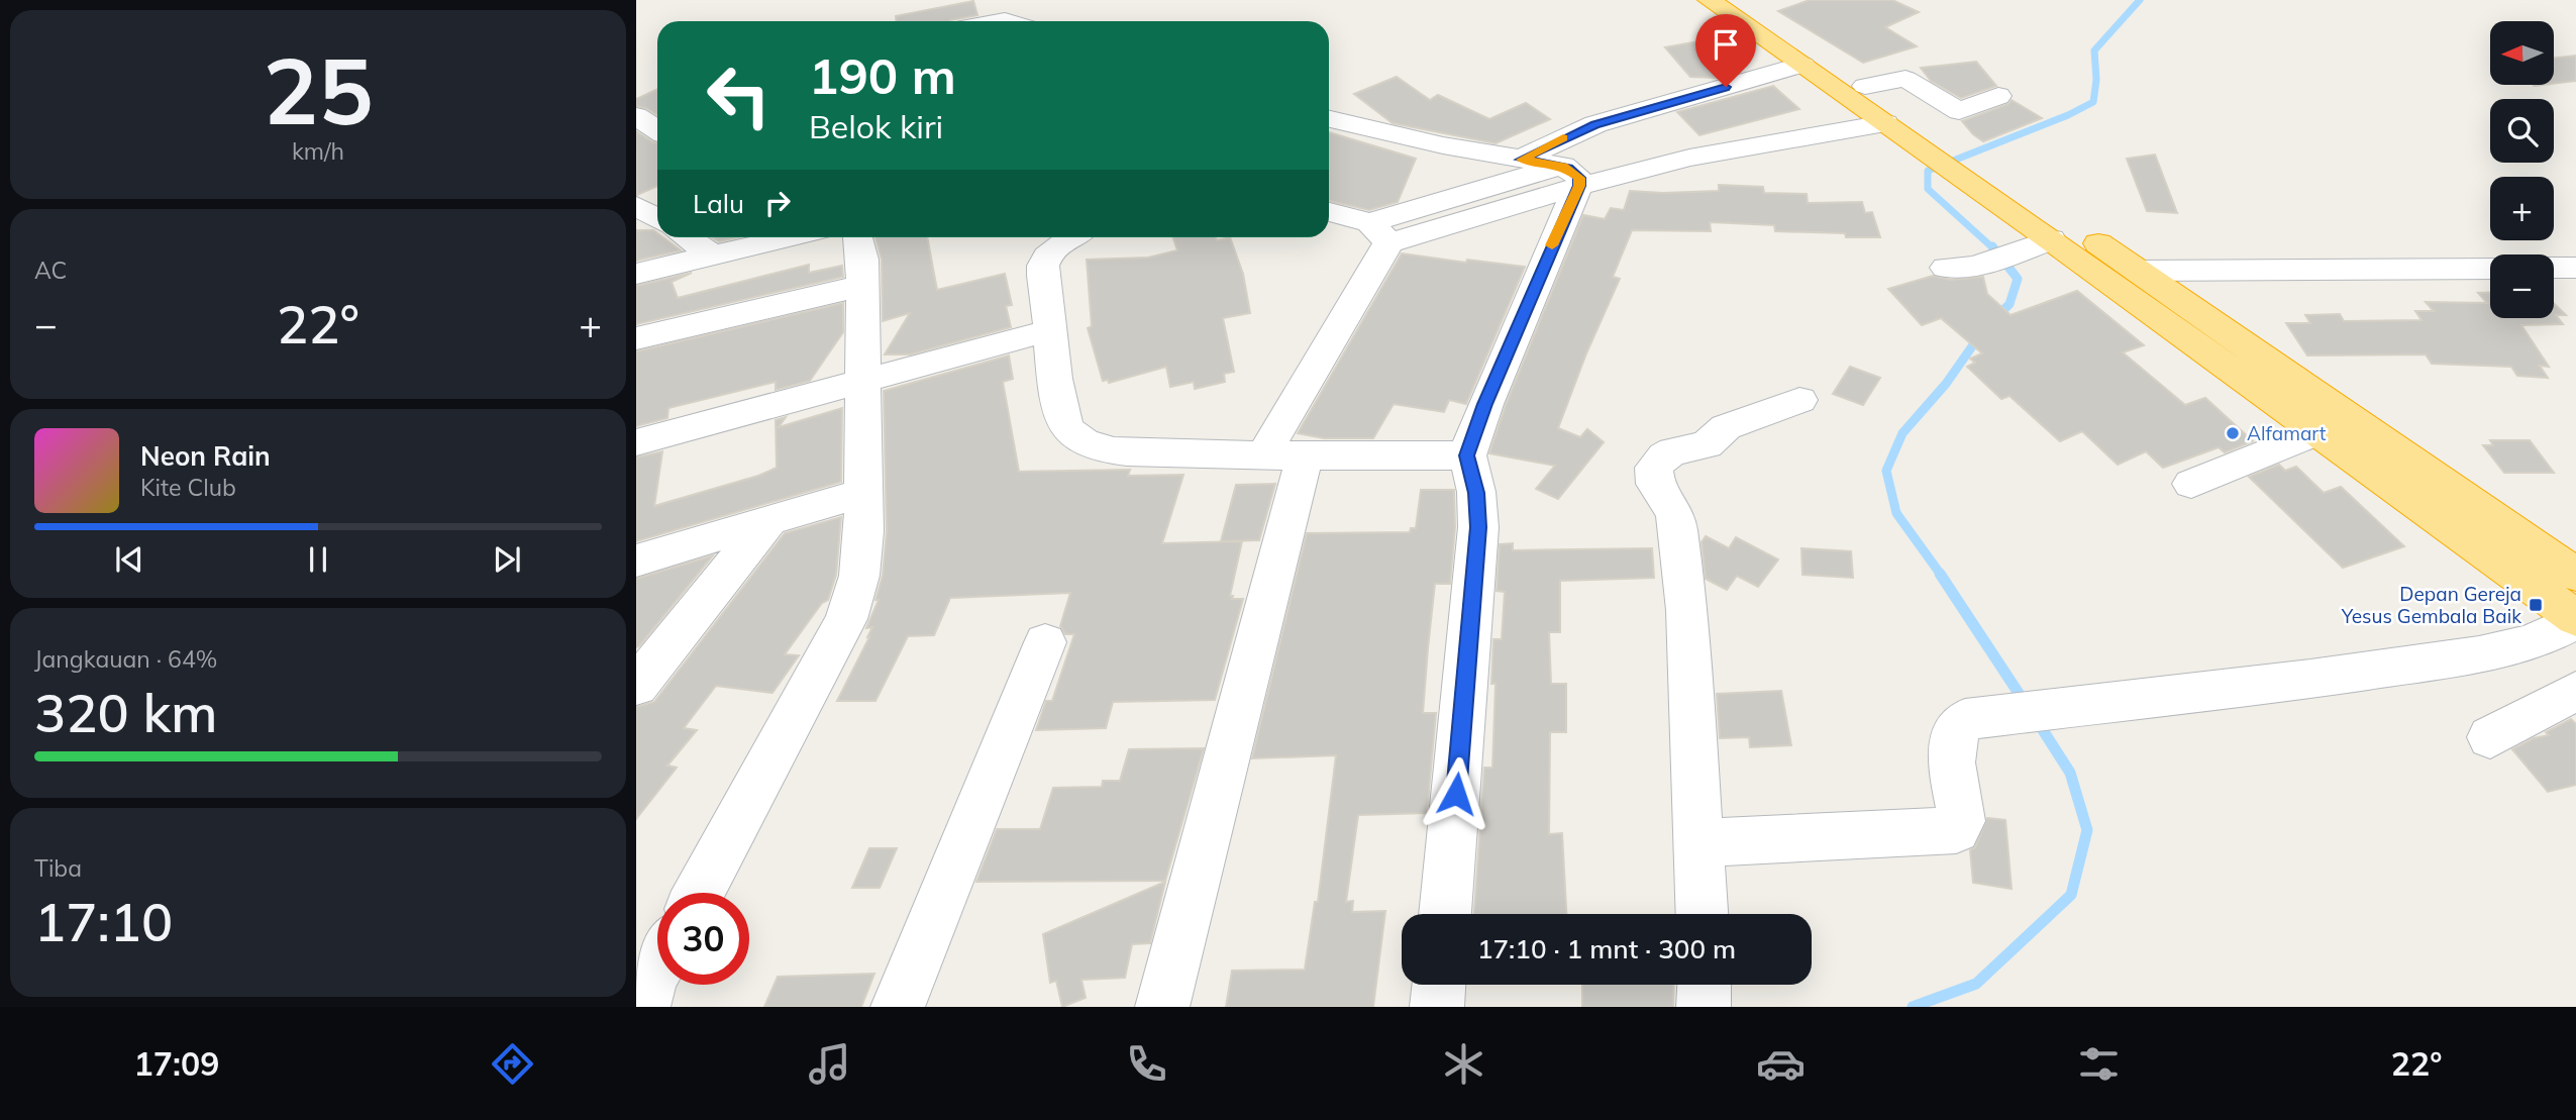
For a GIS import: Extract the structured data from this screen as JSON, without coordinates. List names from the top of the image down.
{
  "places": {
    "other": ["Alfamart"],
    "transit": ["Depan Gereja Yesus Gembala Baik"]
  },
  "north": "left",
  "page": {
    "tile": [
      ["25", "km/h"],
      "AC",
      ["Jangkauan · 64%", "320 km"],
      ["Tiba", "17:10"]
    ],
    "map_buttons": ["+", "−"],
    "turn": ["190 m", "Belok kiri"],
    "then": "Lalu",
    "heat": ["−", "22°", "+"],
    "song": ["Neon Rain", "Kite Club"],
    "limit": "30",
    "trip": "17:10 · 1 mnt · 300 m",
    "tabs": ["17:09", "22°"]
  }
}
